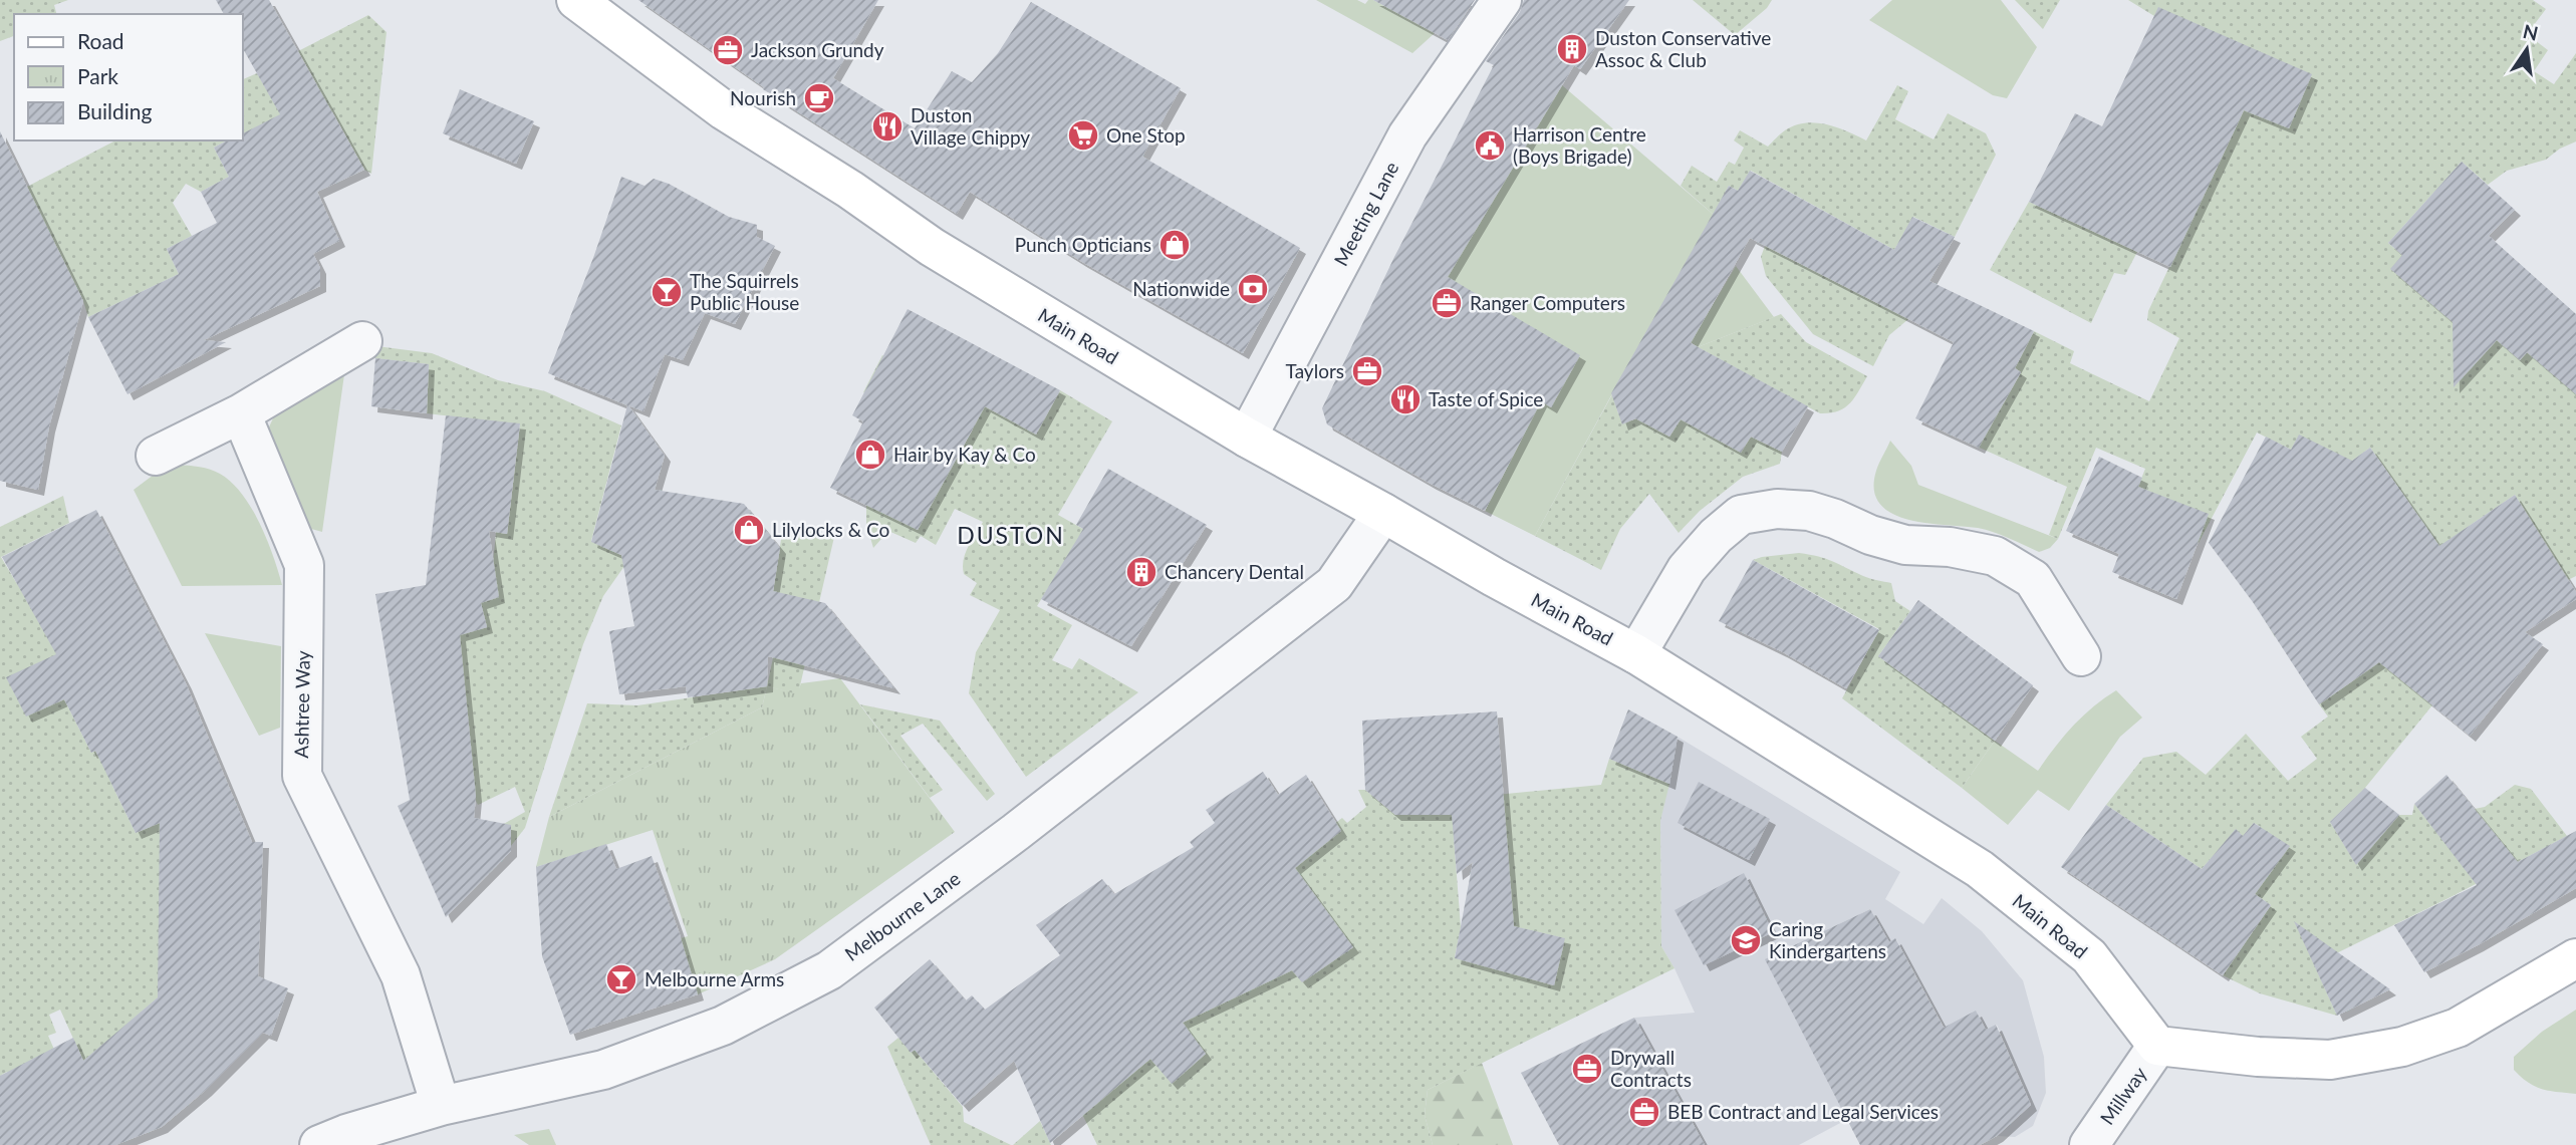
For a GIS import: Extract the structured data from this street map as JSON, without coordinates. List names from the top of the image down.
{
  "streets": {
    "street": [
      "Meeting Lane",
      "Main Road",
      "Ashtree Way",
      "Melbourne Lane",
      "Millway"
    ]
  },
  "crossings": [
    ["Meeting Lane", "Main Road"],
    ["Main Road", "Melbourne Lane"],
    ["Main Road", "Millway"],
    ["Ashtree Way", "Melbourne Lane"]
  ],
  "districts": ["DUSTON"],
  "places": {
    "building": ["Duston Conservative Assoc & Club", "Chancery Dental"],
    "office": [
      "Jackson Grundy",
      "Ranger Computers",
      "Taylors",
      "Drywall Contracts",
      "BEB Contract and Legal Services"
    ],
    "cafe": ["Nourish"],
    "restaurant": ["Duston Village Chippy", "Taste of Spice"],
    "supermarket": ["One Stop"],
    "public building": ["Harrison Centre (Boys Brigade)"],
    "shop": ["Punch Opticians", "Hair by Kay & Co", "Lilylocks & Co"],
    "bank": ["Nationwide"],
    "bar": ["The Squirrels Public House", "Melbourne Arms"],
    "school or university": ["Caring Kindergartens"]
  },
  "legend": ["Road", "Park", "Building"],
  "north": "top"
}
